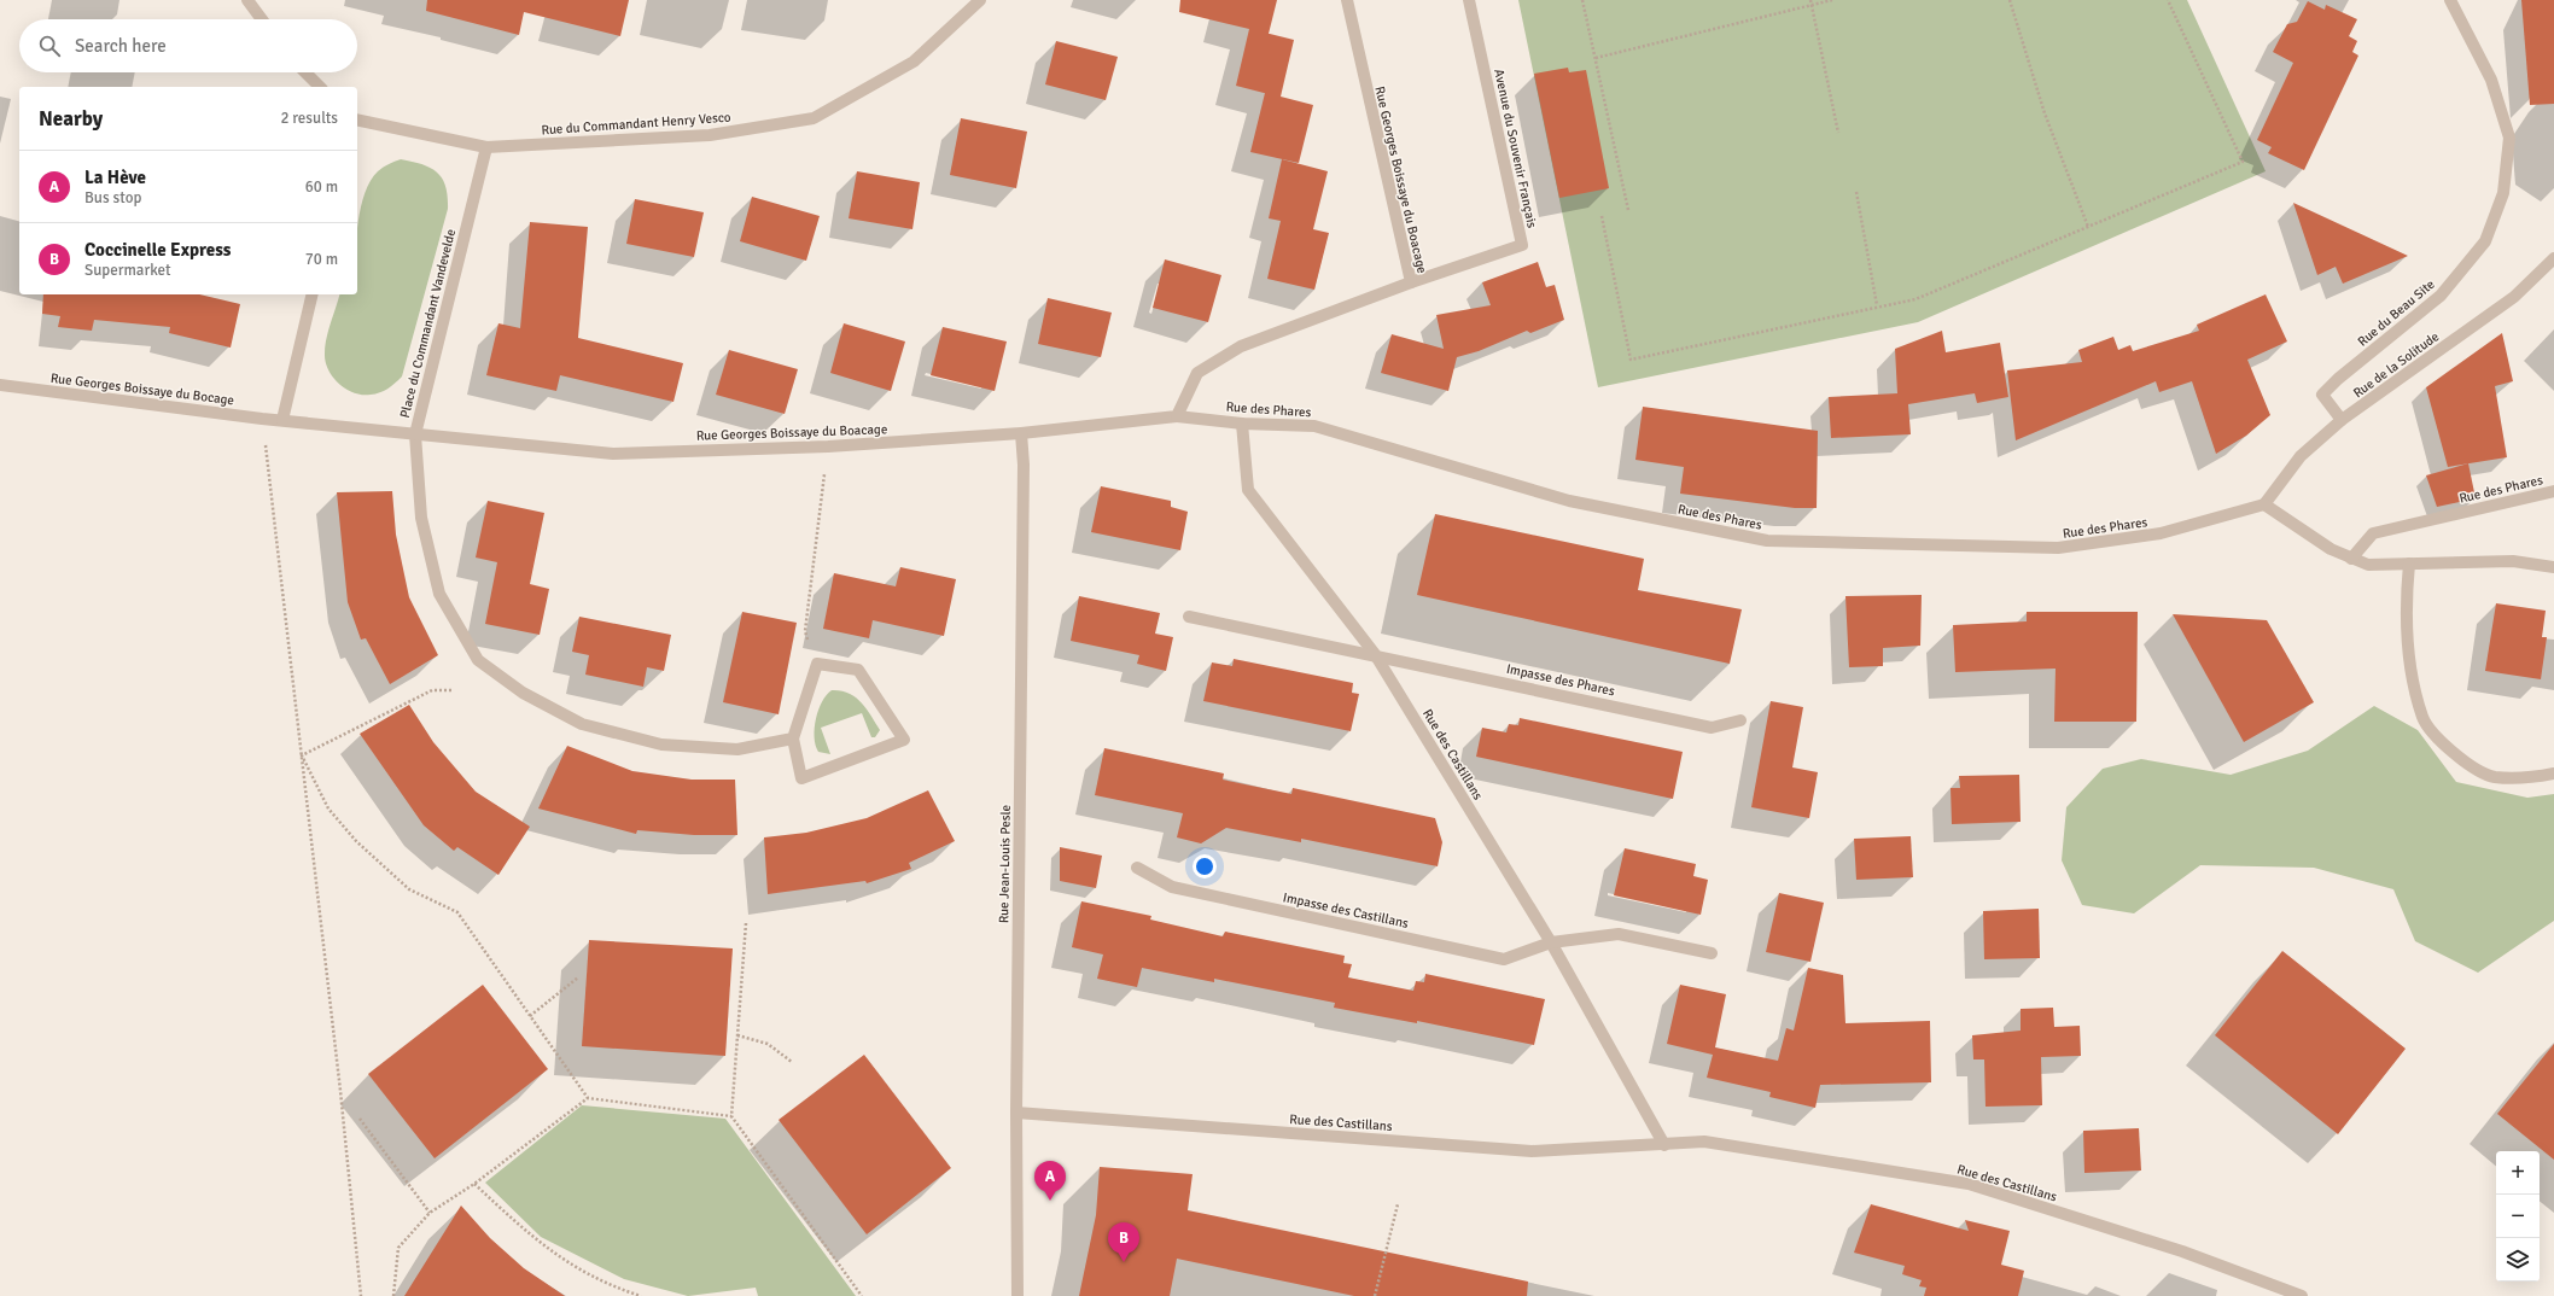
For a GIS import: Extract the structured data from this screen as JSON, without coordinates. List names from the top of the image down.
{
  "streets": {
    "street": [
      "Rue du Commandant Henry Vesco",
      "Avenue du Souvenir Français",
      "Rue Georges Boissaye du Boacage",
      "Rue du Beau Site",
      "Place du Commandant Vandevelde",
      "Rue de la Solitude",
      "Rue Georges Boissaye du Bocage",
      "Rue des Phares",
      "Impasse des Phares",
      "Rue des Castillans",
      "Rue Jean-Louis Pesle",
      "Impasse des Castillans"
    ]
  },
  "crossings": [
    ["Rue du Commandant Henry Vesco", "Place du Commandant Vandevelde"],
    ["Avenue du Souvenir Français", "Rue Georges Boissaye du Boacage"],
    ["Rue Georges Boissaye du Boacage", "Place du Commandant Vandevelde"],
    ["Rue Georges Boissaye du Boacage", "Rue des Phares"],
    ["Rue Georges Boissaye du Boacage", "Rue Jean-Louis Pesle"],
    ["Rue du Beau Site", "Rue de la Solitude"],
    ["Place du Commandant Vandevelde", "Rue Georges Boissaye du Bocage"],
    ["Rue de la Solitude", "Rue des Phares"],
    ["Rue des Phares", "Rue des Castillans"],
    ["Impasse des Phares", "Rue des Castillans"],
    ["Rue des Castillans", "Rue Jean-Louis Pesle"],
    ["Rue des Castillans", "Impasse des Castillans"]
  ],
  "page": {
    "search": "Search here",
    "heading": ["Nearby", "2 results"],
    "list": [
      {
        "mark": "A",
        "name": "La Hève",
        "note": "Bus stop",
        "value": "60 m"
      },
      {
        "mark": "B",
        "name": "Coccinelle Express",
        "note": "Supermarket",
        "value": "70 m"
      }
    ],
    "map_buttons": ["+", "−"],
    "pins": ["A", "B"]
  }
}
